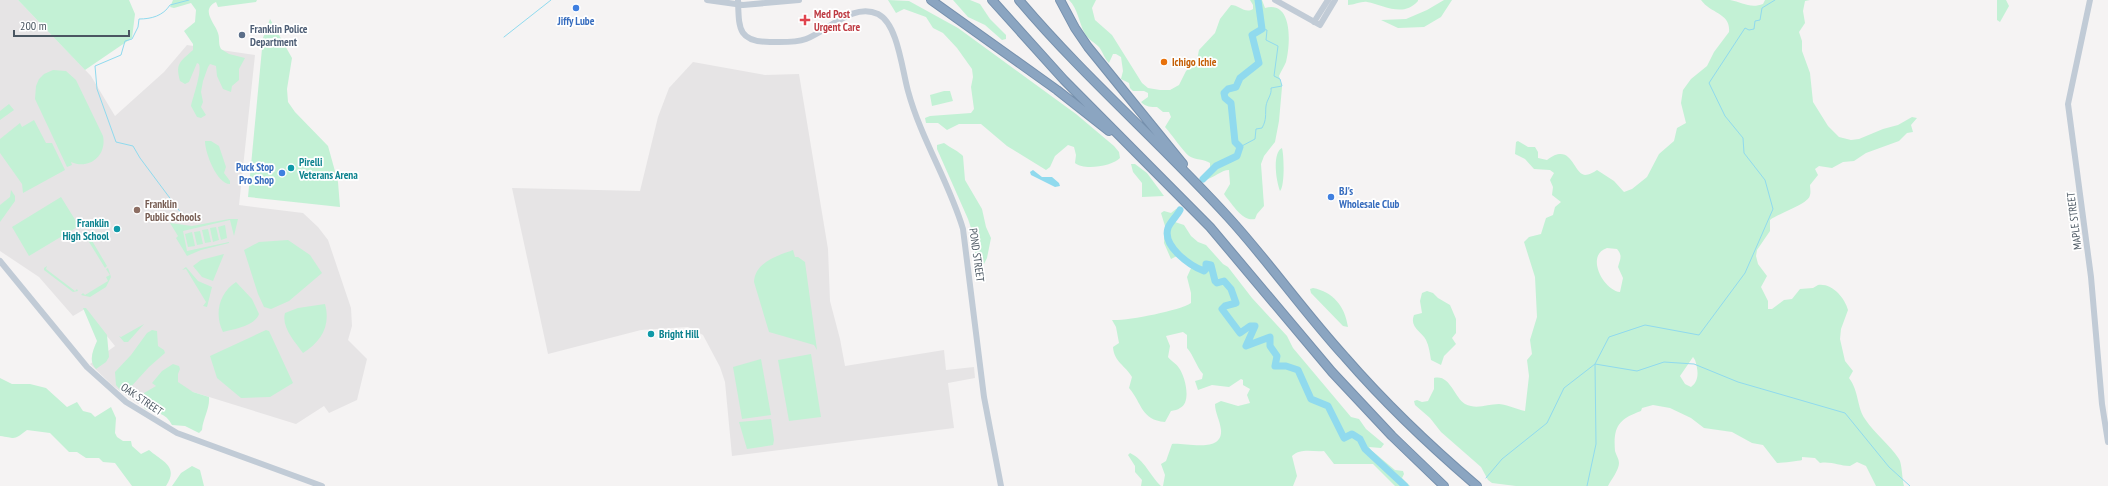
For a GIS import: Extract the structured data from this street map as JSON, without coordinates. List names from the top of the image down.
{
  "streets": {
    "main road": ["MAPLE STREET", "POND STREET", "OAK STREET"]
  },
  "places": {
    "other": [
      "Jiffy Lube",
      "Franklin Police Department",
      "Ichigo Ichie",
      "Pirelli Veterans Arena",
      "Puck Stop Pro Shop",
      "BJ's Wholesale Club",
      "Franklin Public Schools",
      "Franklin High School",
      "Bright Hill"
    ],
    "health": ["Med Post Urgent Care"]
  },
  "scale_bar": "200 m"
}
